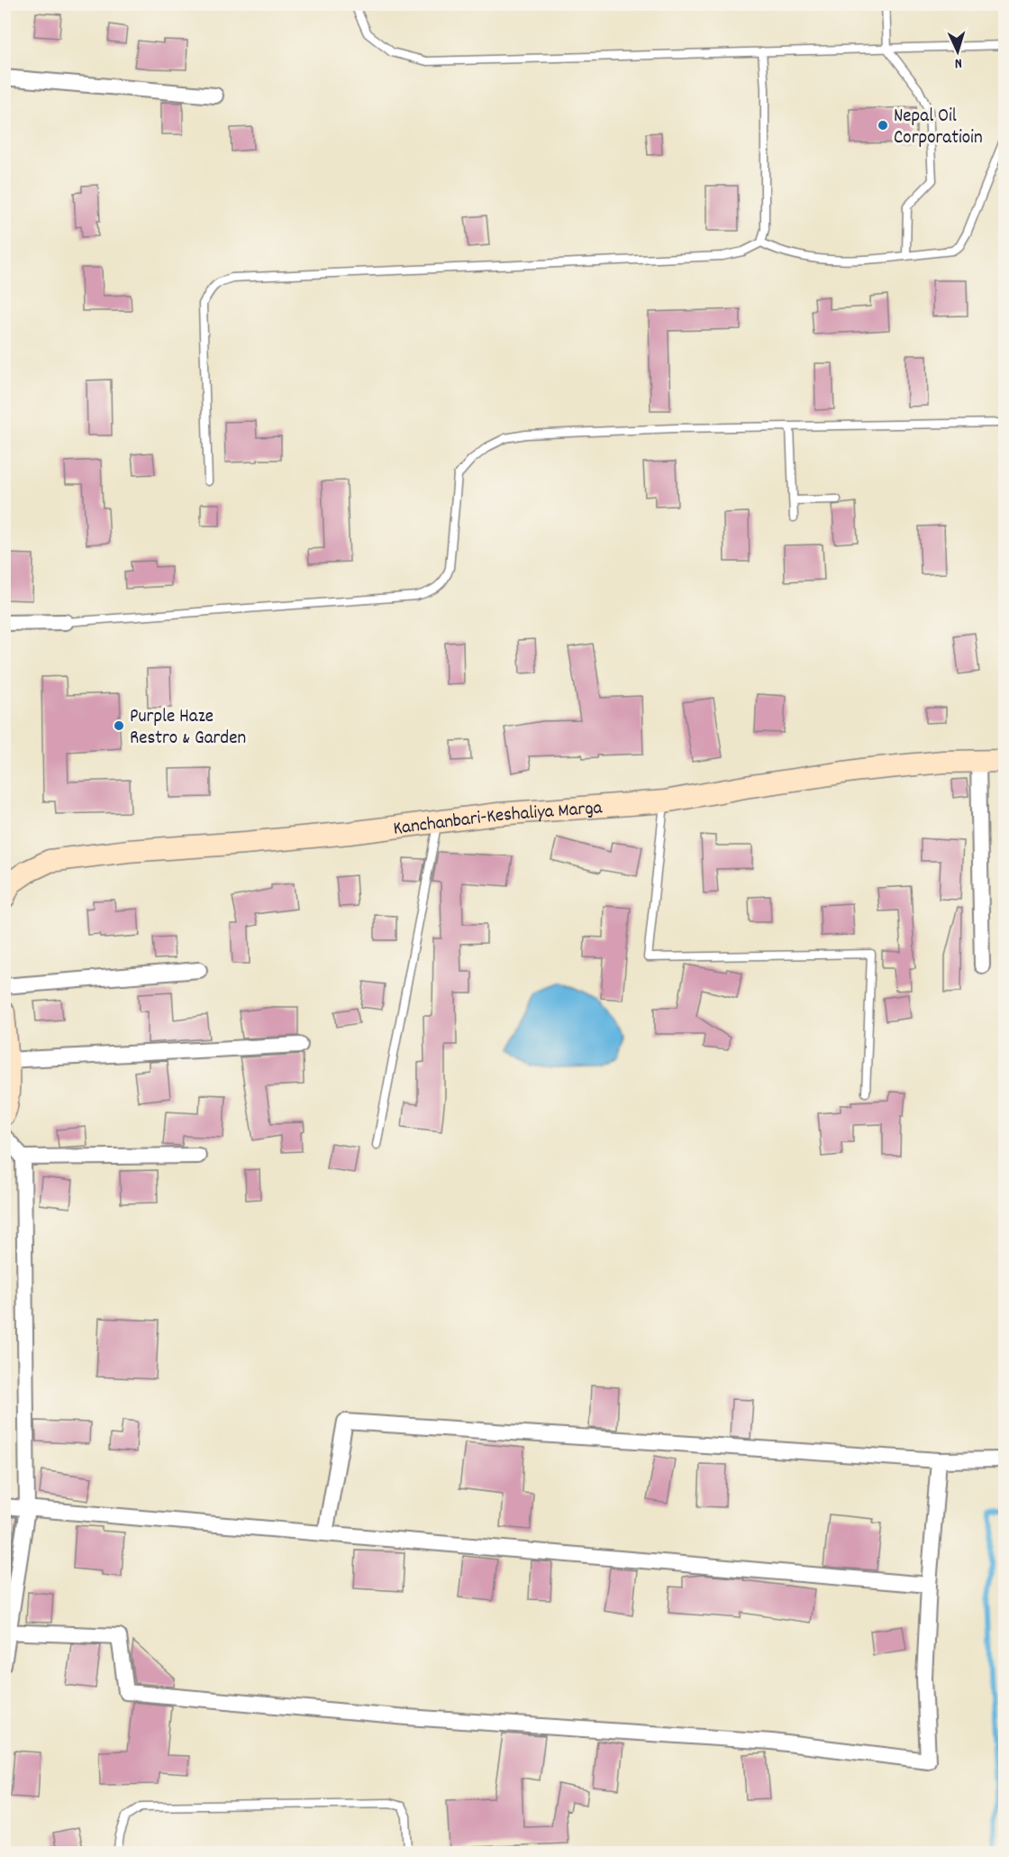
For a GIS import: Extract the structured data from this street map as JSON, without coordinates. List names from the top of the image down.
{
  "streets": {
    "street": ["Kanchanbari-Keshaliya Marga"]
  },
  "places": ["Nepal Oil Corporatioin", "Purple Haze Restro & Garden"],
  "north": "bottom"
}
